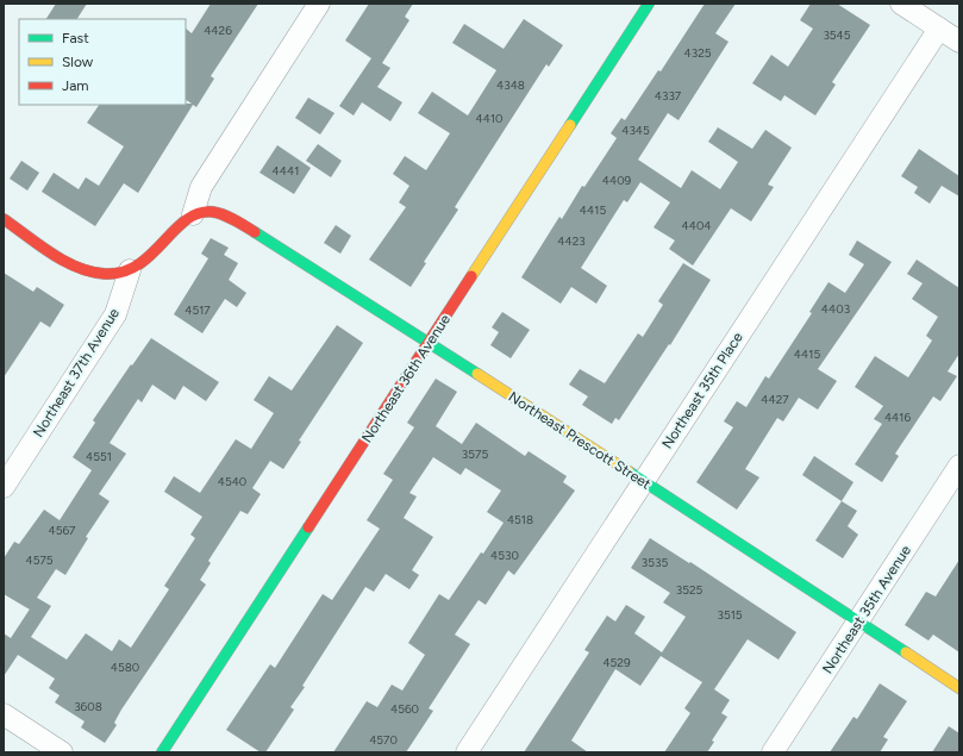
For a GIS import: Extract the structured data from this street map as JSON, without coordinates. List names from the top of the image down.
{
  "streets": {
    "street": [
      "Northeast 37th Avenue",
      "Northeast 36th Avenue",
      "Northeast 35th Place",
      "Northeast Prescott Street",
      "Northeast 35th Avenue"
    ]
  },
  "crossings": [
    ["Northeast 36th Avenue", "Northeast Prescott Street"],
    ["Northeast 35th Place", "Northeast Prescott Street"],
    ["Northeast Prescott Street", "Northeast 35th Avenue"]
  ],
  "house_numbers": [
    "4426",
    "3545",
    "4325",
    "4348",
    "4337",
    "4410",
    "4345",
    "4441",
    "4409",
    "4415",
    "4404",
    "4423",
    "4403",
    "4517",
    "4415",
    "4427",
    "4416",
    "3575",
    "4551",
    "4540",
    "4518",
    "4567",
    "4530",
    "4575",
    "3535",
    "3525",
    "3515",
    "4529",
    "4580",
    "3608",
    "4560",
    "4570"
  ],
  "legend": ["Fast", "Slow", "Jam"]
}
